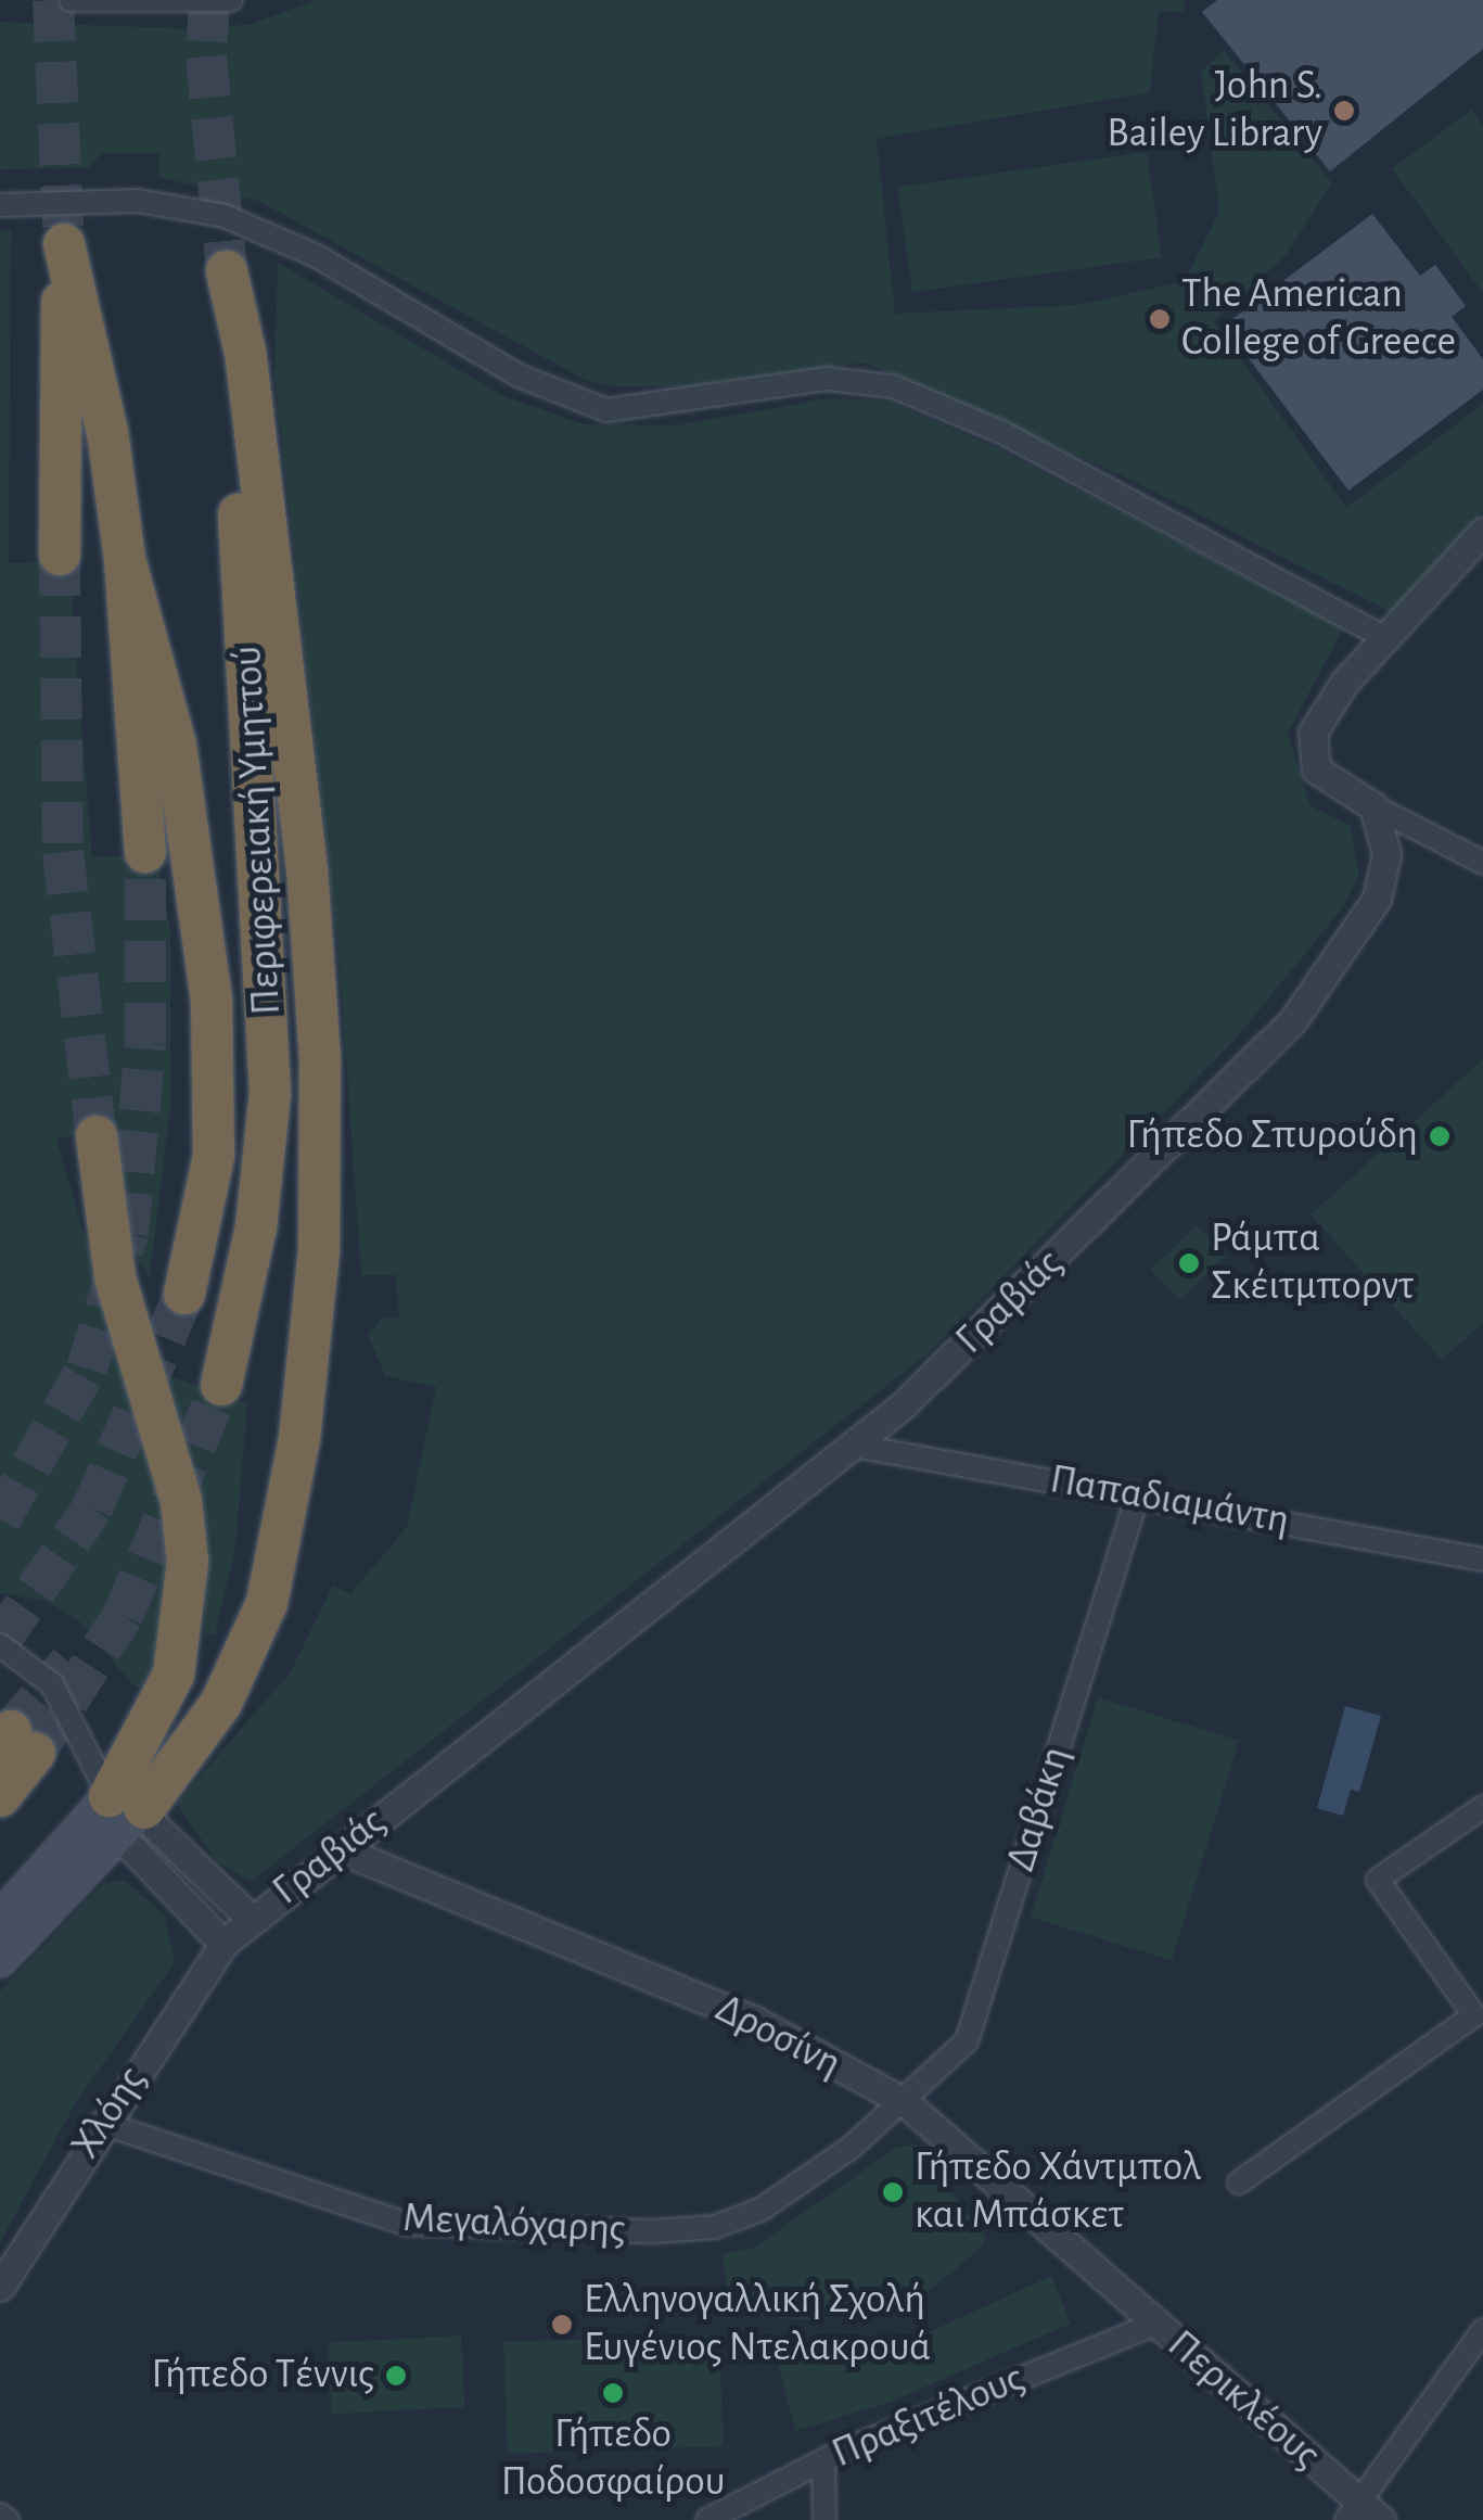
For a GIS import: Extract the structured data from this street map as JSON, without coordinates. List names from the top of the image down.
{
  "streets": {
    "highway": ["Περιφερειακή Υμηττού"],
    "street": [
      "Γραβιάς",
      "Παπαδιαμάντη",
      "Δαβάκη",
      "Δροσίνη",
      "Χλόης",
      "Μεγαλόχαρης",
      "Περικλέους",
      "Πραξιτέλους"
    ]
  },
  "crossings": [
    ["Γραβιάς", "Παπαδιαμάντη"],
    ["Γραβιάς", "Δροσίνη"],
    ["Γραβιάς", "Χλόης"],
    ["Παπαδιαμάντη", "Δαβάκη"],
    ["Δαβάκη", "Δροσίνη"],
    ["Δαβάκη", "Μεγαλόχαρης"],
    ["Δροσίνη", "Μεγαλόχαρης"],
    ["Δροσίνη", "Περικλέους"],
    ["Δροσίνη", "Πραξιτέλους"],
    ["Χλόης", "Μεγαλόχαρης"],
    ["Περικλέους", "Πραξιτέλους"]
  ],
  "places": [
    "John S. Bailey Library",
    "The American College of Greece",
    "Γήπεδο Σπυρούδη",
    "Ράμπα Σκέιτμπορντ",
    "Γήπεδο Χάντμπολ και Μπάσκετ",
    "Ελληνογαλλική Σχολή Ευγένιος Ντελακρουά",
    "Γήπεδο Τέννις",
    "Γήπεδο Ποδοσφαίρου"
  ]
}
